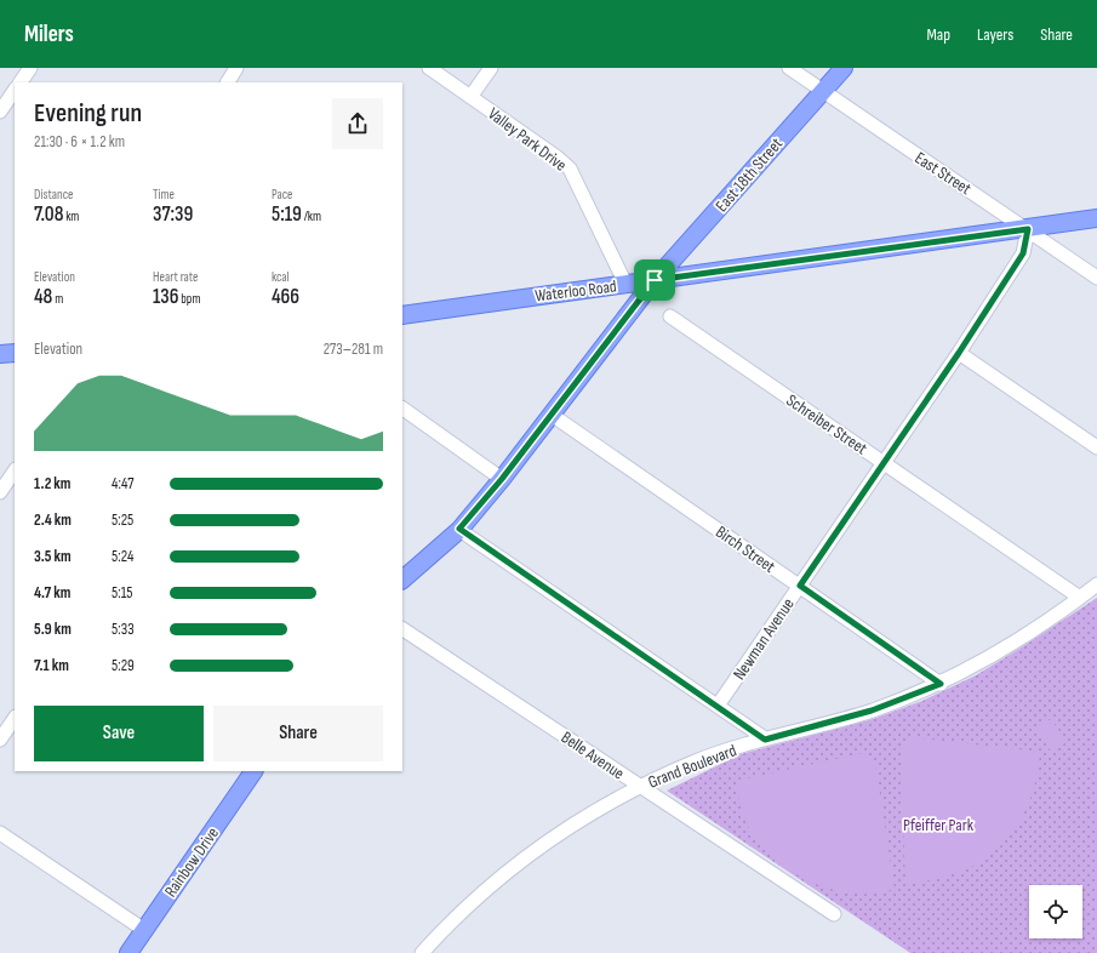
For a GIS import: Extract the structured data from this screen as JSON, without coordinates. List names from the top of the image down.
{
  "streets": {
    "main road": ["East 18th Street", "Waterloo Road", "Rainbow Drive"],
    "street": [
      "Valley Park Drive",
      "East Street",
      "Schreiber Street",
      "Birch Street",
      "Newman Avenue",
      "Belle Avenue",
      "Grand Boulevard"
    ]
  },
  "crossings": [
    ["Valley Park Drive", "Waterloo Road"],
    ["East Street", "East 18th Street"],
    ["East Street", "Waterloo Road"],
    ["East Street", "Newman Avenue"],
    ["East 18th Street", "Waterloo Road"],
    ["Waterloo Road", "Newman Avenue"],
    ["Schreiber Street", "Newman Avenue"],
    ["Schreiber Street", "Grand Boulevard"],
    ["Birch Street", "Newman Avenue"],
    ["Birch Street", "Grand Boulevard"],
    ["Belle Avenue", "Grand Boulevard"]
  ],
  "parks": ["Pfeiffer Park"],
  "page": {
    "header": "Milers",
    "nav": ["Map", "Layers", "Share"],
    "heading": ["Evening run", "21:30 · 6 × 1.2 km"],
    "stats": [
      ["Distance", "7.08 km"],
      ["Time", "37:39"],
      ["Pace", "5:19 /km"],
      ["Elevation", "48 m"],
      ["Heart rate", "136 bpm"],
      ["kcal", "466"]
    ],
    "chart": ["Elevation", "273–281 m"],
    "list": [
      {
        "name": "1.2 km",
        "note": "4:47"
      },
      {
        "name": "2.4 km",
        "note": "5:25"
      },
      {
        "name": "3.5 km",
        "note": "5:24"
      },
      {
        "name": "4.7 km",
        "note": "5:15"
      },
      {
        "name": "5.9 km",
        "note": "5:33"
      },
      {
        "name": "7.1 km",
        "note": "5:29"
      }
    ],
    "buttons": ["Save", "Share"]
  }
}
